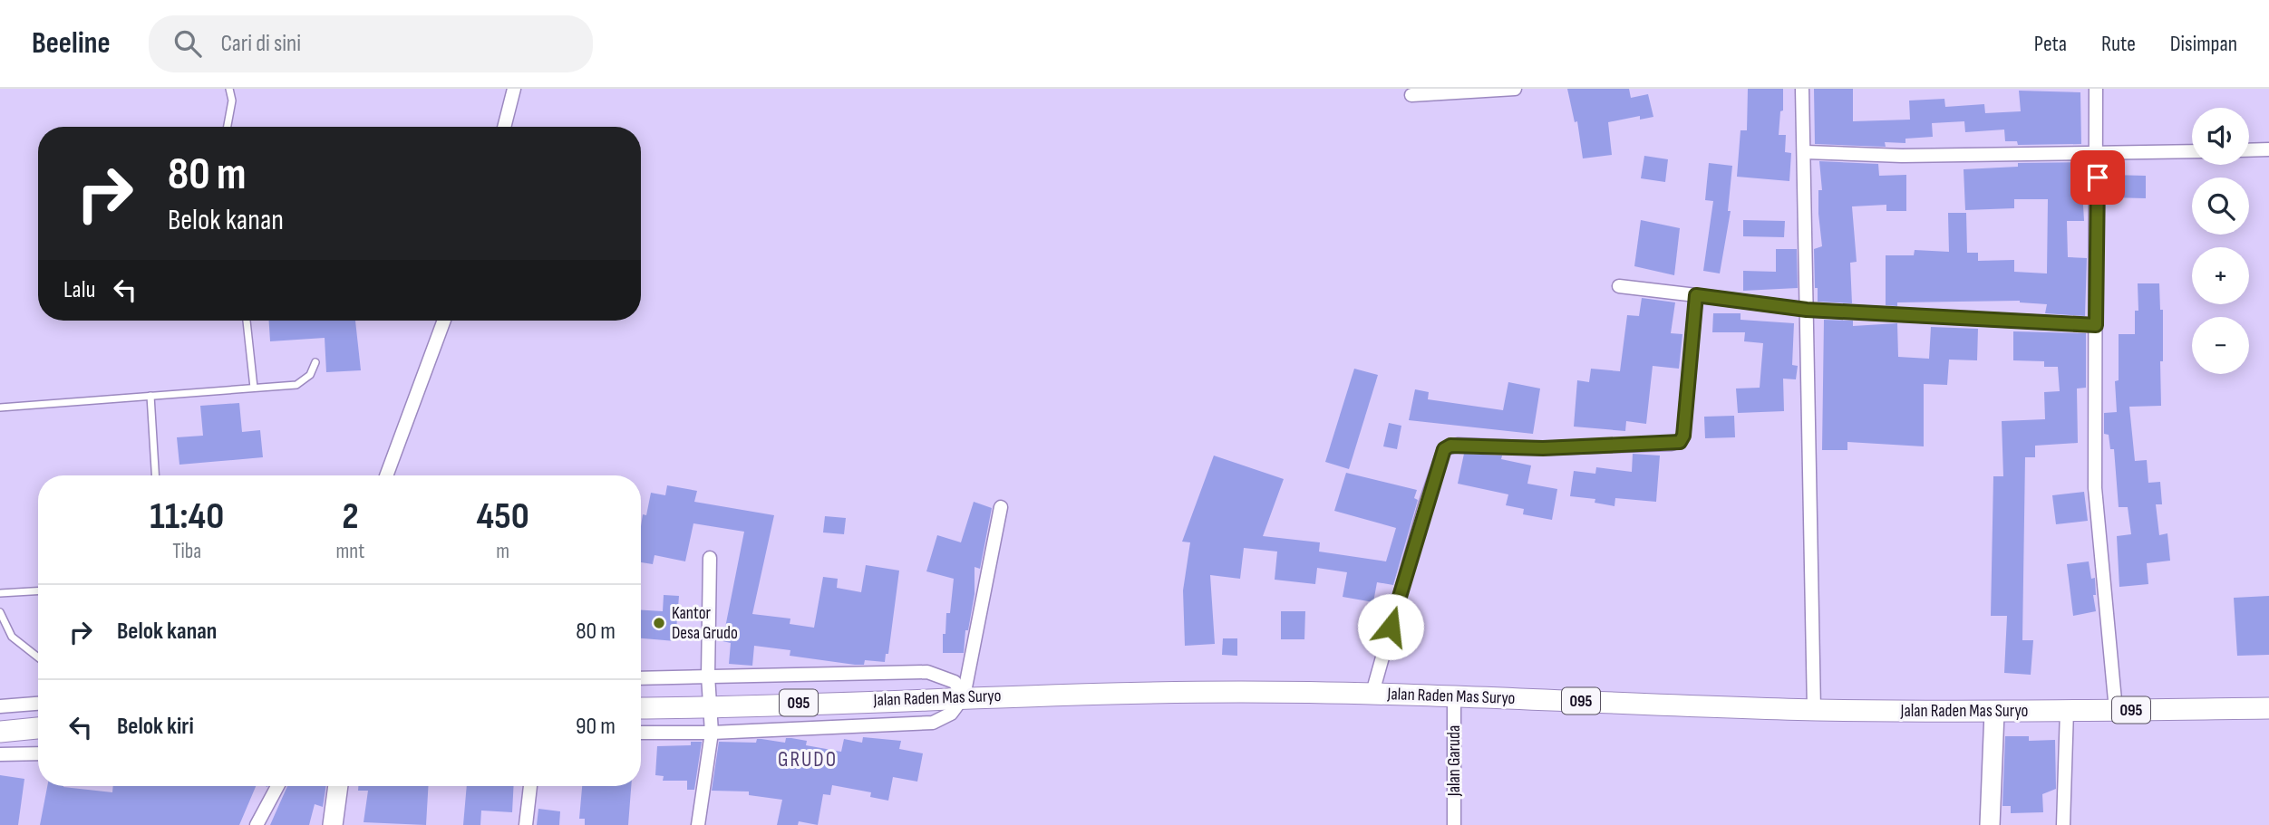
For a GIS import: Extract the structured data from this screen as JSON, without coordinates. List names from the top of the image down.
{
  "streets": {
    "main road": ["Jalan Raden Mas Suryo", "095"],
    "street": ["Jalan Garuda"]
  },
  "crossings": [
    ["Jalan Raden Mas Suryo", "Jalan Garuda"]
  ],
  "districts": ["GRUDO"],
  "places": ["Kantor Desa Grudo"],
  "page": {
    "header": "Beeline",
    "search": "Cari di sini",
    "nav": ["Peta", "Rute", "Disimpan"],
    "map_buttons": ["+", "−"],
    "turn": ["80 m", "Belok kanan"],
    "then": "Lalu",
    "eta": [
      "11:40",
      "Tiba",
      "2",
      "mnt",
      "450",
      "m"
    ],
    "list": [
      {
        "name": "Belok kanan",
        "value": "80 m"
      },
      {
        "name": "Belok kiri",
        "value": "90 m"
      }
    ]
  }
}
